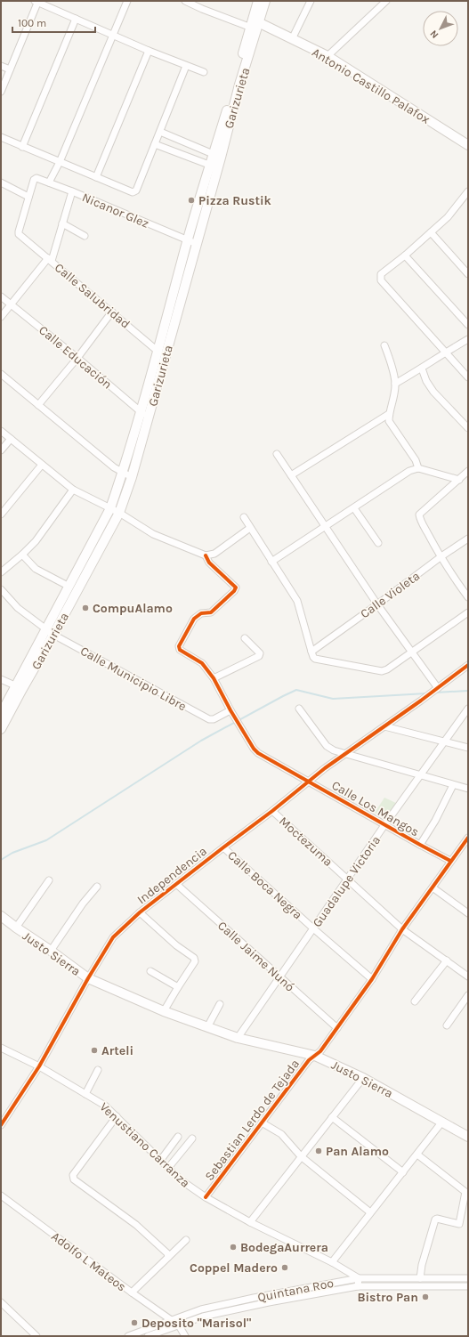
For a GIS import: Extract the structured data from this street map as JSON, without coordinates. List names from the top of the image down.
{
  "streets": {
    "main road": ["Antonio Castillo Palafox", "Garizurieta", "Justo Sierra"],
    "street": [
      "Nicanor Glez",
      "Calle Salubridad",
      "Calle Educación",
      "Calle Violeta",
      "Calle Municipio Libre",
      "Calle Los Mangos",
      "Moctezuma",
      "Independencia",
      "Guadalupe Victoria",
      "Calle Boca Negra",
      "Calle Jaime Nunó",
      "Sebastian Lerdo de Tejada",
      "Venustiano Carranza",
      "Adolfo L Mateos",
      "Quintana Roo"
    ]
  },
  "crossings": [
    ["Antonio Castillo Palafox", "Garizurieta"],
    ["Garizurieta", "Nicanor Glez"],
    ["Garizurieta", "Calle Salubridad"],
    ["Garizurieta", "Calle Educación"],
    ["Garizurieta", "Calle Municipio Libre"],
    ["Nicanor Glez", "Calle Salubridad"],
    ["Calle Municipio Libre", "Calle Los Mangos"],
    ["Calle Los Mangos", "Independencia"],
    ["Calle Los Mangos", "Guadalupe Victoria"],
    ["Moctezuma", "Independencia"],
    ["Moctezuma", "Guadalupe Victoria"],
    ["Moctezuma", "Sebastian Lerdo de Tejada"],
    ["Independencia", "Calle Boca Negra"],
    ["Independencia", "Justo Sierra"],
    ["Independencia", "Calle Jaime Nunó"],
    ["Independencia", "Venustiano Carranza"],
    ["Guadalupe Victoria", "Calle Boca Negra"],
    ["Guadalupe Victoria", "Justo Sierra"],
    ["Guadalupe Victoria", "Calle Jaime Nunó"],
    ["Calle Boca Negra", "Sebastian Lerdo de Tejada"],
    ["Justo Sierra", "Sebastian Lerdo de Tejada"],
    ["Calle Jaime Nunó", "Sebastian Lerdo de Tejada"],
    ["Sebastian Lerdo de Tejada", "Venustiano Carranza"],
    ["Venustiano Carranza", "Quintana Roo"],
    ["Adolfo L Mateos", "Quintana Roo"]
  ],
  "places": [
    "Pizza Rustik",
    "CompuAlamo",
    "Arteli",
    "Pan Alamo",
    "BodegaAurrera",
    "Coppel Madero",
    "Bistro Pan",
    "Deposito \"Marisol\""
  ],
  "scale_bar": "100 m",
  "north": "bottom left"
}
